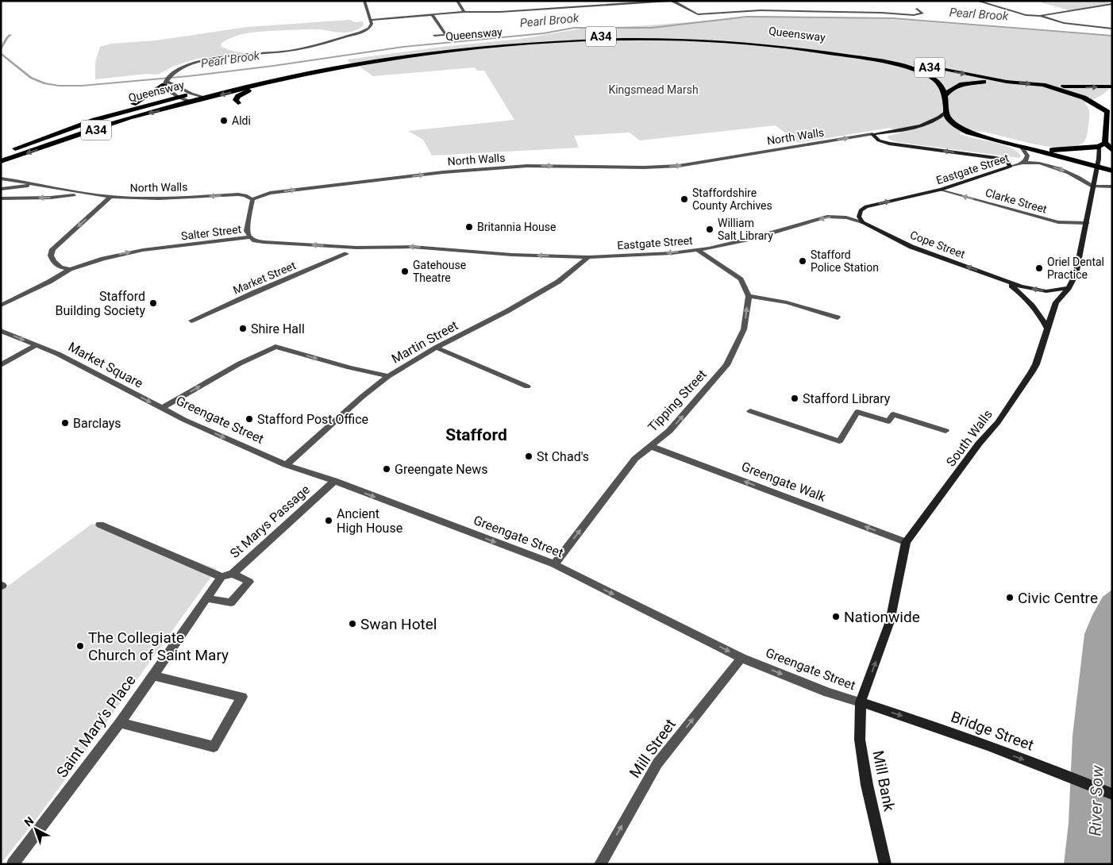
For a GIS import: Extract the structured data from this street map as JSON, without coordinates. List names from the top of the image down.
{
  "streets": {
    "highway": ["Queensway", "A34"],
    "street": [
      "North Walls",
      "Eastgate Street",
      "Clarke Street",
      "Salter Street",
      "Cope Street",
      "Market Street",
      "Martin Street",
      "Market Square",
      "Tipping Street",
      "Greengate Street",
      "South Walls",
      "Greengate Walk",
      "St Marys Passage",
      "Saint Mary's Place",
      "Bridge Street",
      "Mill Street",
      "Mill Bank"
    ]
  },
  "crossings": [
    ["Queensway", "North Walls"],
    ["Queensway", "Eastgate Street"],
    ["Queensway", "South Walls"],
    ["Eastgate Street", "Clarke Street"],
    ["Eastgate Street", "Salter Street"],
    ["Eastgate Street", "Cope Street"],
    ["Eastgate Street", "Martin Street"],
    ["Eastgate Street", "South Walls"],
    ["Clarke Street", "South Walls"],
    ["Cope Street", "South Walls"],
    ["Martin Street", "Greengate Street"],
    ["Market Square", "Greengate Street"],
    ["Tipping Street", "Greengate Street"],
    ["Tipping Street", "Greengate Walk"],
    ["Greengate Street", "South Walls"],
    ["Greengate Street", "St Marys Passage"],
    ["Greengate Street", "Bridge Street"],
    ["Greengate Street", "Mill Street"],
    ["Greengate Street", "Mill Bank"],
    ["South Walls", "Greengate Walk"],
    ["South Walls", "Bridge Street"],
    ["South Walls", "Mill Bank"],
    ["St Marys Passage", "Saint Mary's Place"],
    ["Bridge Street", "Mill Bank"]
  ],
  "one_way": [
    "Cope Street",
    "Market Square",
    "Tipping Street",
    "Greengate Street",
    "Greengate Walk",
    "Bridge Street",
    "Mill Street"
  ],
  "districts": ["Stafford"],
  "water": ["Pearl Brook", "River Sow"],
  "parks": ["Kingsmead Marsh"],
  "places": [
    "Aldi",
    "Staffordshire County Archives",
    "Britannia House",
    "William Salt Library",
    "Stafford Police Station",
    "Oriel Dental Practice",
    "Gatehouse Theatre",
    "Stafford Building Society",
    "Shire Hall",
    "Stafford Library",
    "Stafford Post Office",
    "Barclays",
    "St Chad's",
    "Greengate News",
    "Ancient High House",
    "Civic Centre",
    "Nationwide",
    "Swan Hotel",
    "The Collegiate Church of Saint Mary"
  ],
  "north": "top left"
}
